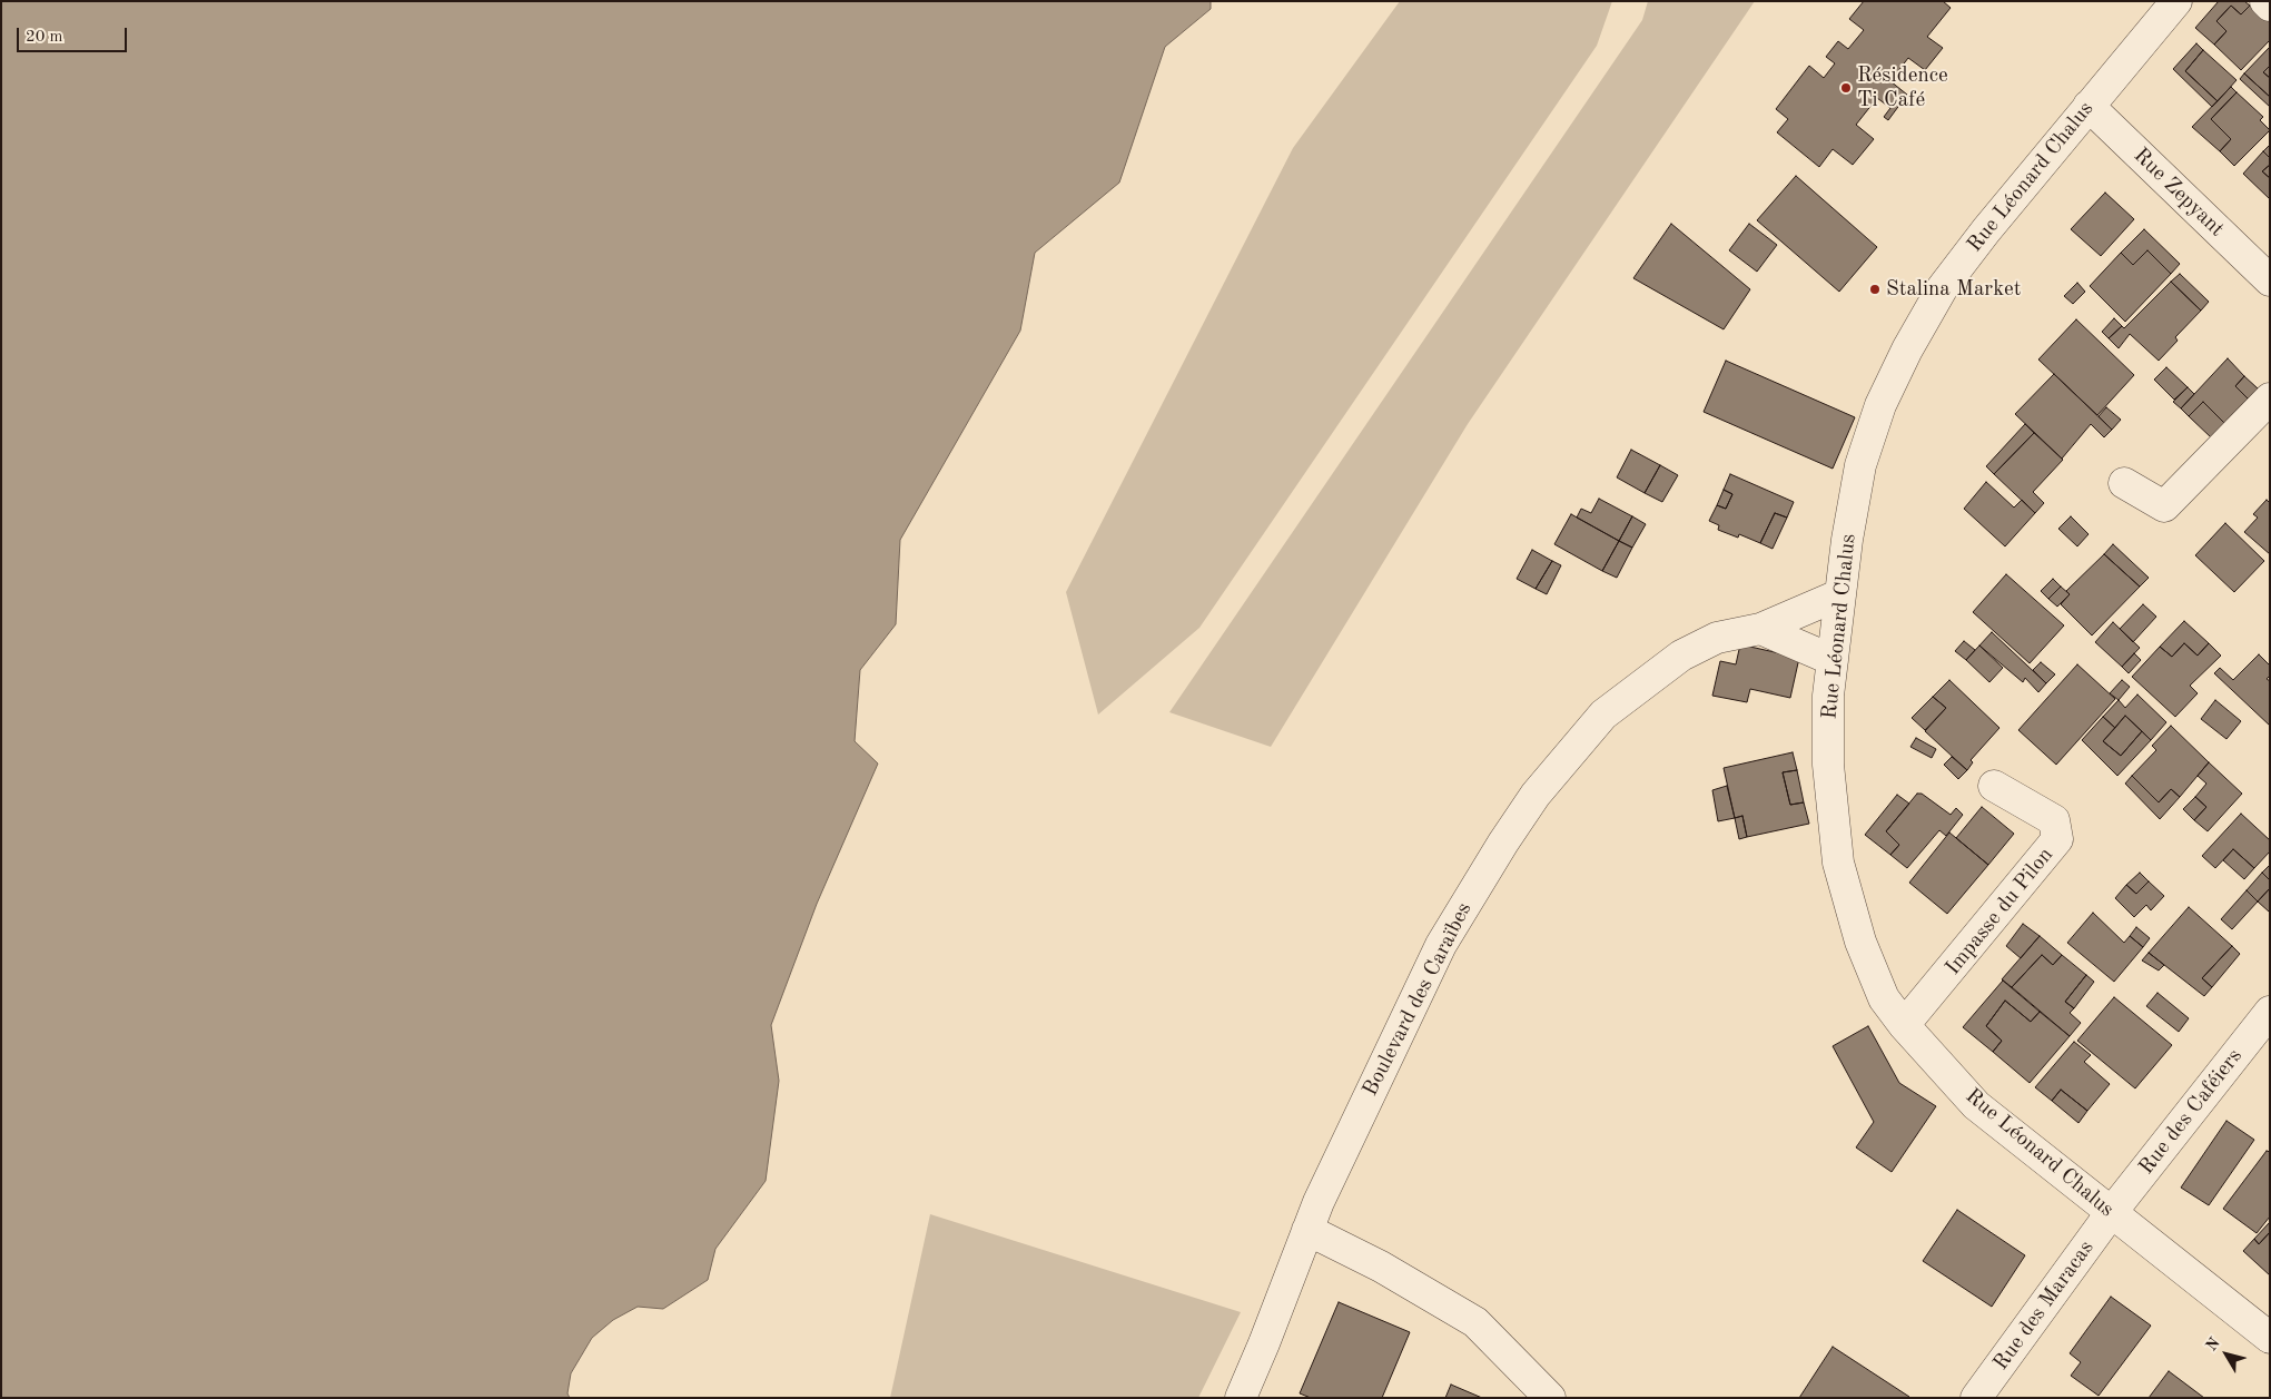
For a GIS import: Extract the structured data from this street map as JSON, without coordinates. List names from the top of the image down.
{
  "streets": {
    "street": [
      "Rue Léonard Chalus",
      "Rue Zepyant",
      "Impasse du Pilon",
      "Boulevard des Caraïbes",
      "Rue des Caféiers",
      "Rue des Maracas"
    ]
  },
  "crossings": [
    ["Rue Léonard Chalus", "Rue Zepyant"],
    ["Rue Léonard Chalus", "Impasse du Pilon"],
    ["Rue Léonard Chalus", "Boulevard des Caraïbes"],
    ["Rue Léonard Chalus", "Rue des Caféiers"],
    ["Rue Léonard Chalus", "Rue des Maracas"],
    ["Rue des Caféiers", "Rue des Maracas"]
  ],
  "places": ["Résidence Ti Café", "Stalina Market"],
  "scale_bar": "20 m",
  "north": "top left"
}
